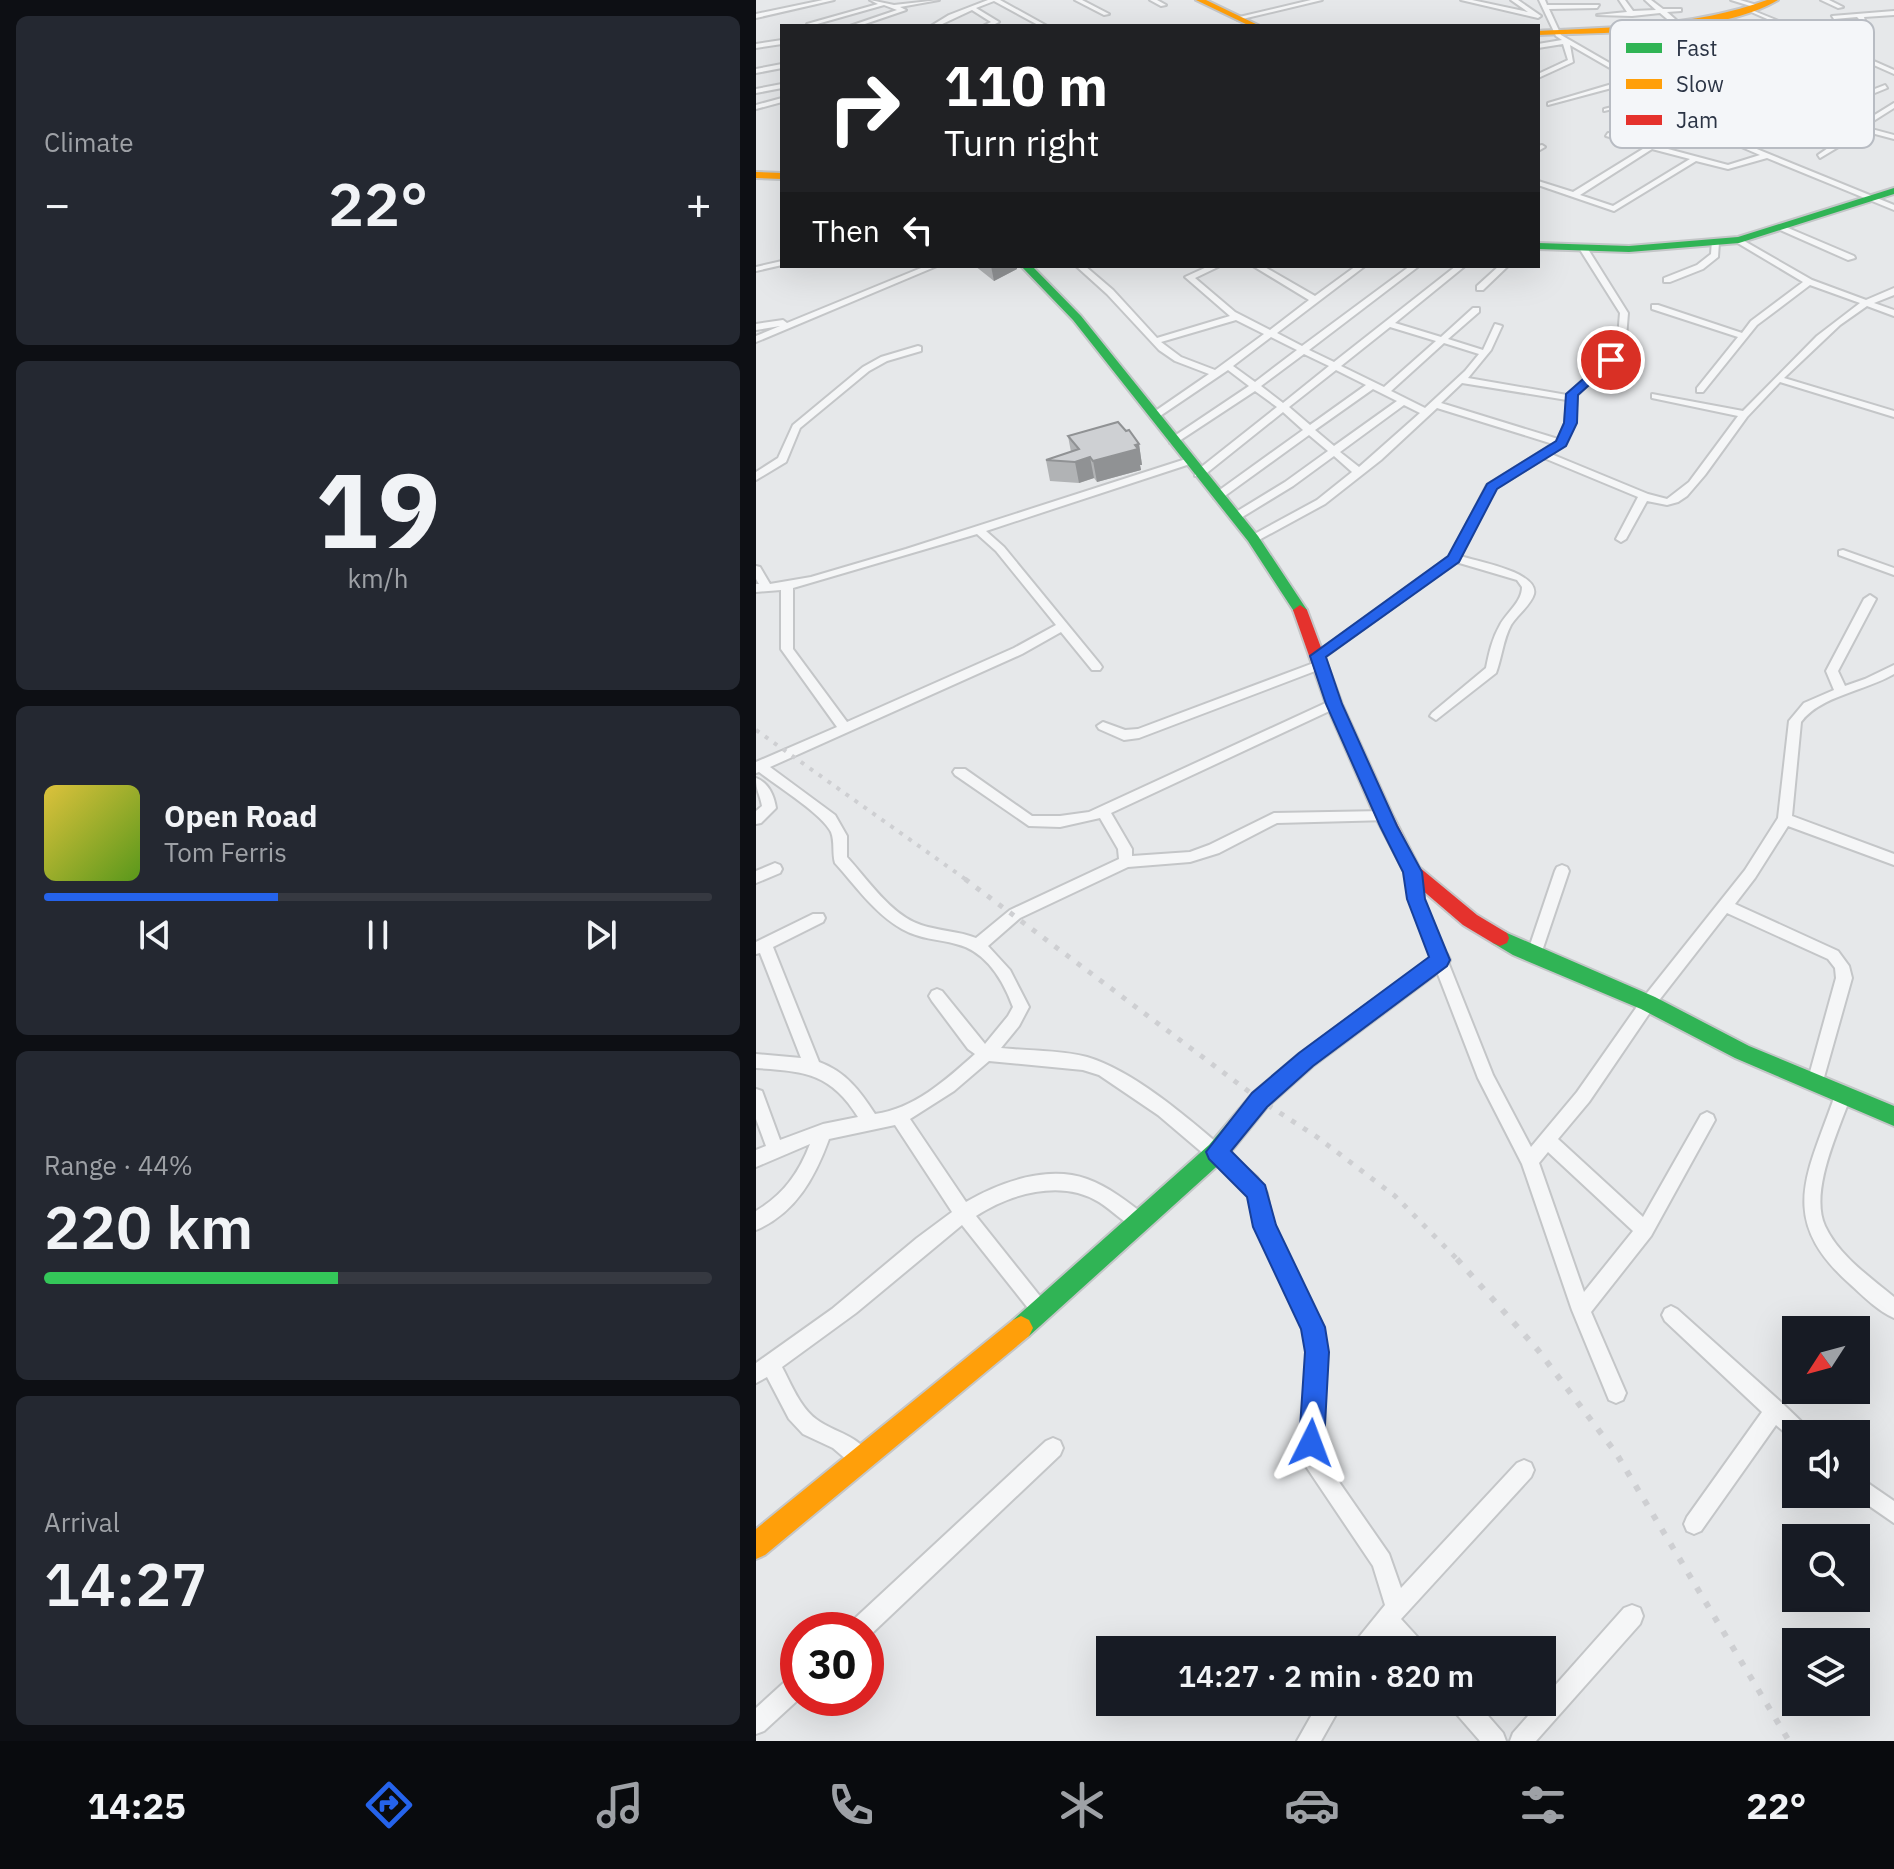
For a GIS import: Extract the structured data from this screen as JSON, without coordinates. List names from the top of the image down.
{
  "legend": ["Fast", "Slow", "Jam"],
  "north": "bottom left",
  "page": {
    "tile": [
      "Climate",
      ["19", "km/h"],
      ["Range · 44%", "220 km"],
      ["Arrival", "14:27"]
    ],
    "turn": ["110 m", "Turn right"],
    "heat": ["−", "22°", "+"],
    "then": "Then",
    "song": ["Open Road", "Tom Ferris"],
    "limit": "30",
    "trip": "14:27 · 2 min · 820 m",
    "tabs": ["14:25", "22°"]
  }
}
